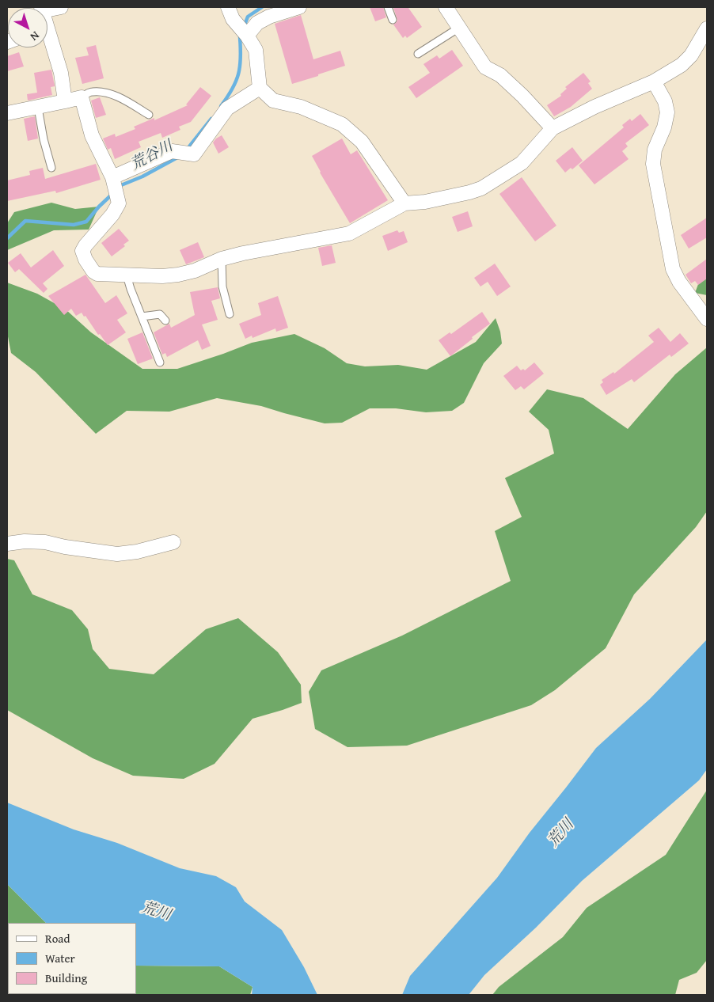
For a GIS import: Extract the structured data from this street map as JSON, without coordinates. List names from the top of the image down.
{
  "water": ["荒谷川", "荒川"],
  "legend": ["Road", "Water", "Building"],
  "north": "bottom right"
}
